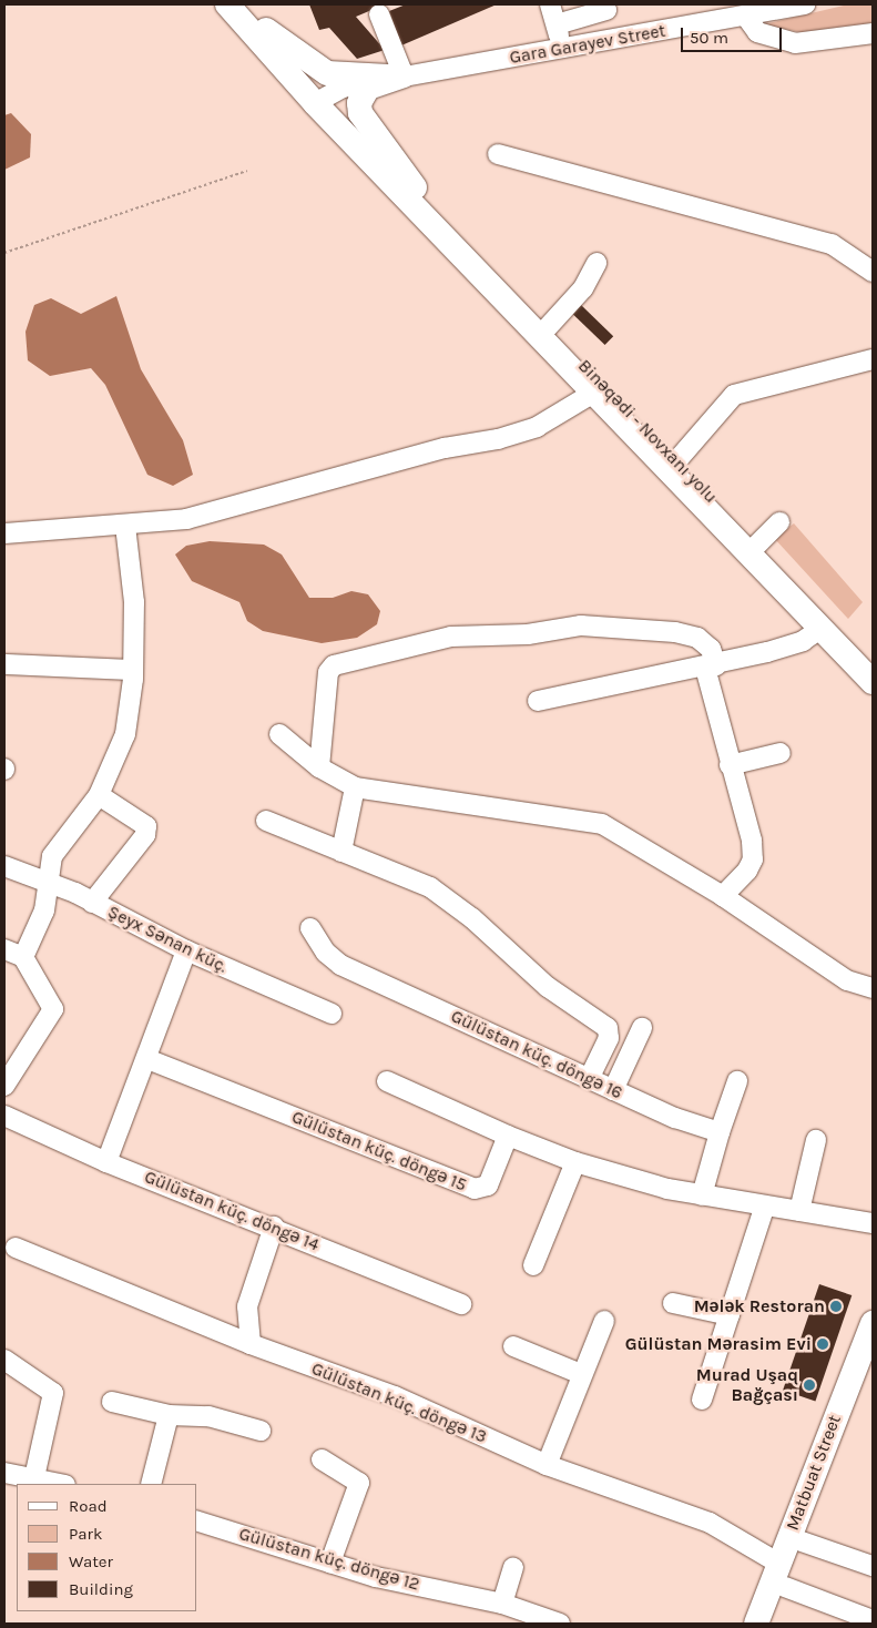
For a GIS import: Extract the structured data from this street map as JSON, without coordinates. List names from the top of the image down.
{
  "streets": {
    "main road": ["Binəqədi - Novxanı yolu", "Matbuat Street"],
    "street": [
      "Gara Garayev Street",
      "Şeyx Sənan küç.",
      "Gülüstan küç. döngə 16",
      "Gülüstan küç. döngə 15",
      "Gülüstan küç. döngə 14",
      "Gülüstan küç. döngə 13",
      "Gülüstan küç. döngə 12"
    ]
  },
  "crossings": [
    ["Gülüstan küç. döngə 13", "Matbuat Street"]
  ],
  "places": ["Mələk Restoran", "Gülüstan Mərasim Evi", "Murad Uşaq Bağçası"],
  "legend": [
    "Road",
    "Park",
    "Water",
    "Building"
  ],
  "scale_bar": "50 m"
}
